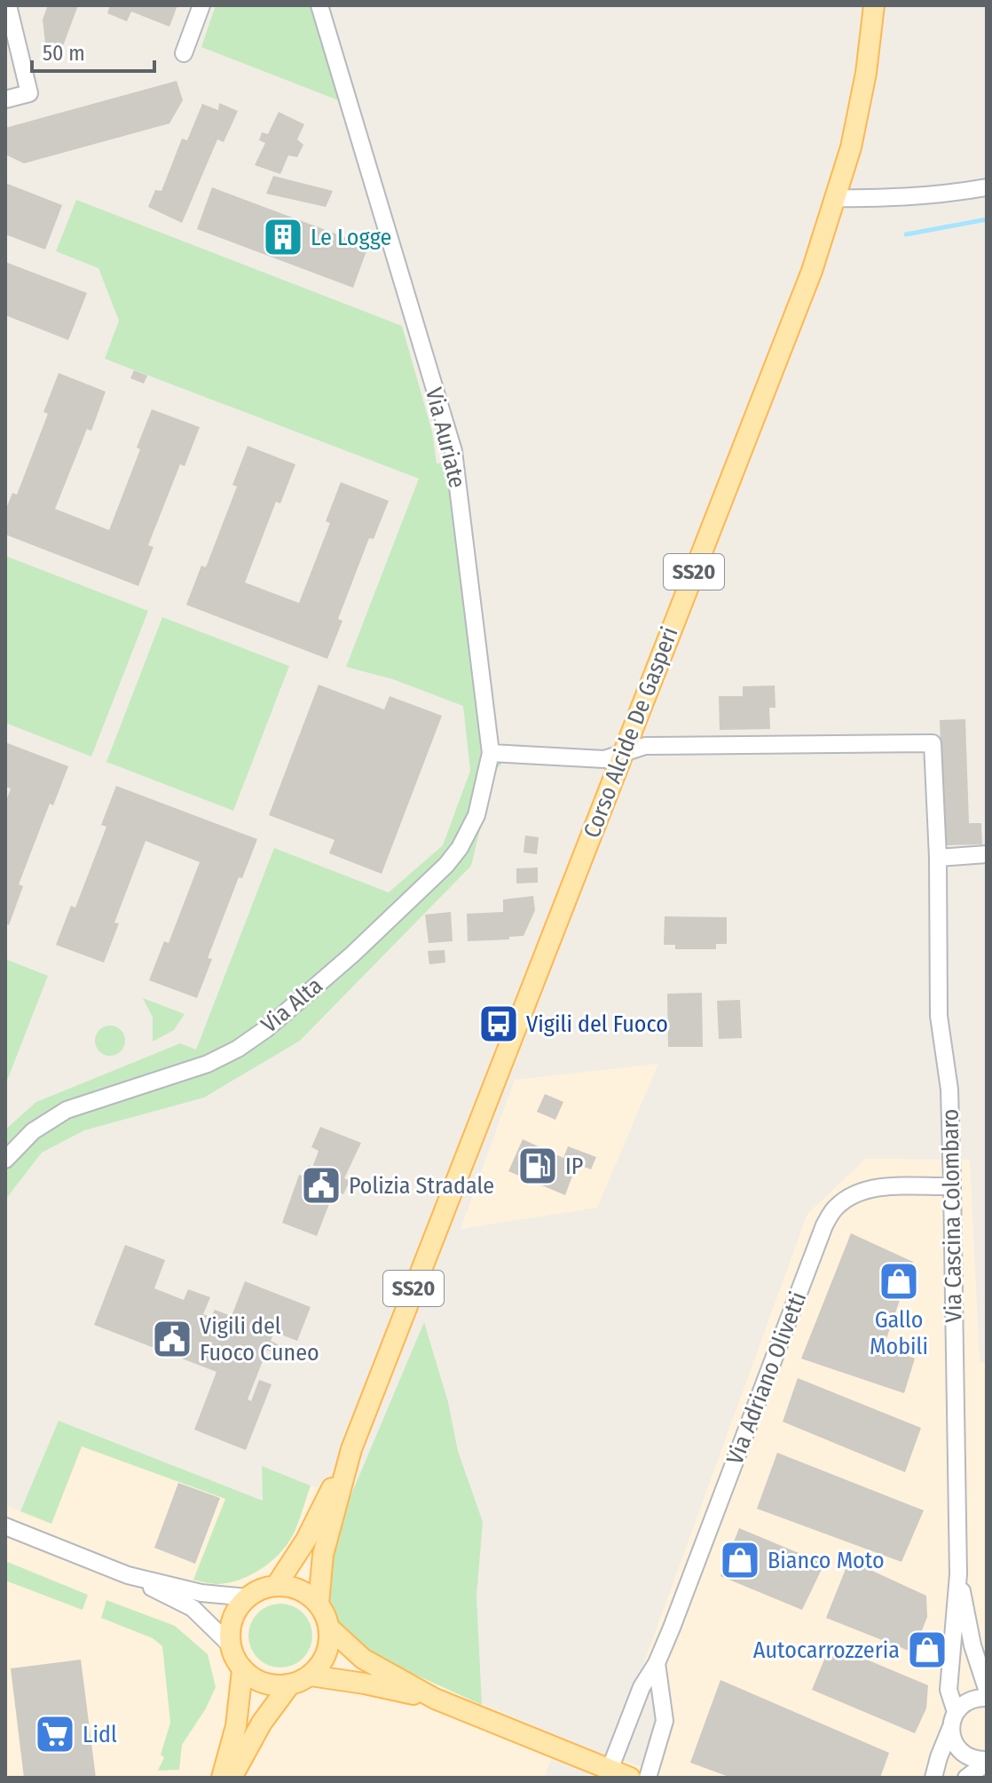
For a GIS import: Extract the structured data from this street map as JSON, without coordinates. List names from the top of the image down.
{
  "streets": {
    "main road": ["SS20", "Corso Alcide De Gasperi"],
    "street": [
      "Via Auriate",
      "Via Alta",
      "Via Cascina Colombaro",
      "Via Adriano Olivetti"
    ]
  },
  "crossings": [
    ["Via Auriate", "Via Alta"],
    ["Corso Alcide De Gasperi", "Via Cascina Colombaro"],
    ["Via Cascina Colombaro", "Via Adriano Olivetti"]
  ],
  "places": {
    "building": ["Le Logge"],
    "bus stop": ["Vigili del Fuoco"],
    "fuel station": ["IP"],
    "public building": ["Polizia Stradale", "Vigili del Fuoco Cuneo"],
    "shop": ["Gallo Mobili", "Bianco Moto", "Autocarrozzeria"],
    "supermarket": ["Lidl"]
  },
  "scale_bar": "50 m"
}
